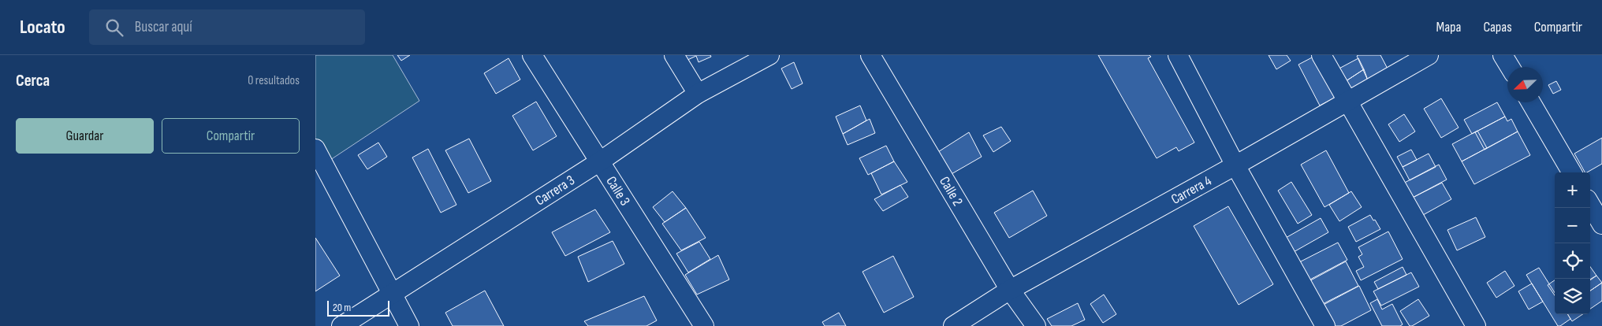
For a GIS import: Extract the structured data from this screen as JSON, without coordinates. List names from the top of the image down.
{
  "streets": {
    "street": [
      "Carrera 3",
      "Carrera 4",
      "Calle 3",
      "Calle 2"
    ]
  },
  "crossings": [
    ["Carrera 3", "Calle 3"],
    ["Carrera 4", "Calle 2"]
  ],
  "scale_bar": "20 m",
  "north": "bottom left",
  "page": {
    "header": "Locato",
    "search": "Buscar aquí",
    "nav": ["Mapa", "Capas", "Compartir"],
    "heading": ["Cerca", "0 resultados"],
    "buttons": ["Guardar", "Compartir"],
    "map_buttons": ["+", "−"],
    "scale": "20 m"
  }
}
